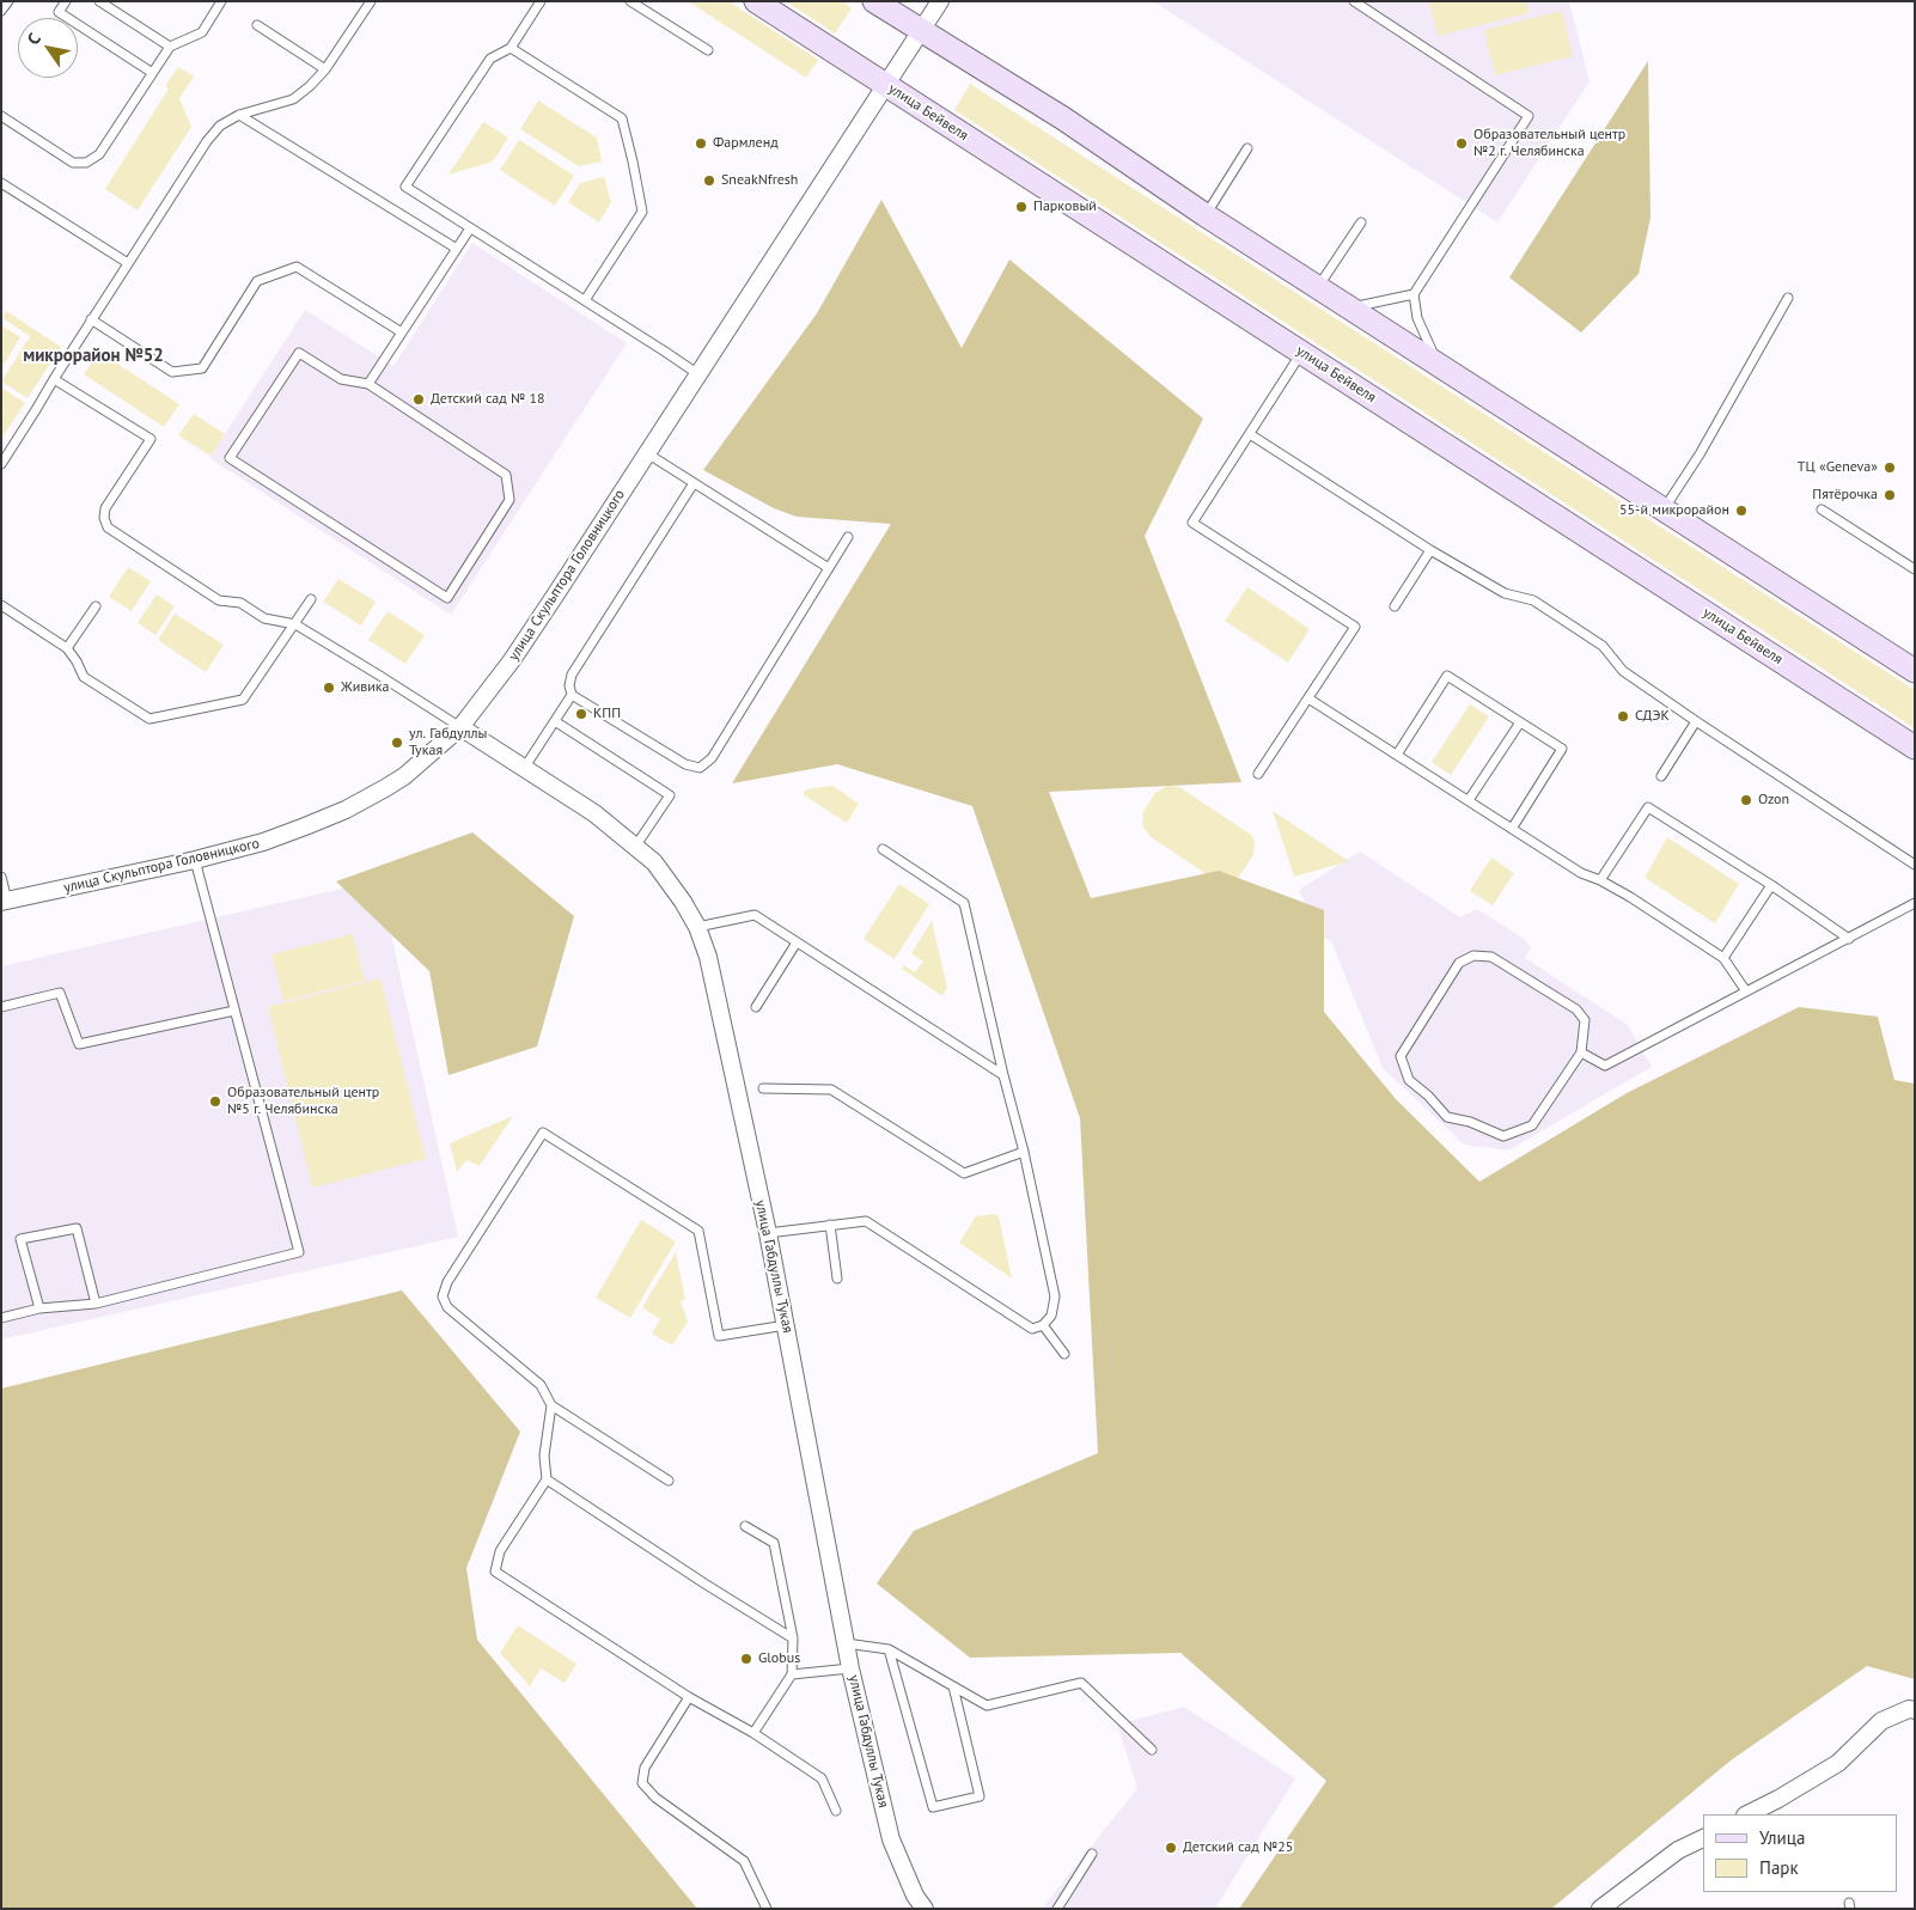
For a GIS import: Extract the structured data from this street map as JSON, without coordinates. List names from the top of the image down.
{
  "streets": {
    "main road": ["улица Бейвеля"],
    "street": ["улица Скульптора Головницкого", "улица Габдуллы Тукая"]
  },
  "crossings": [
    ["улица Бейвеля", "улица Скульптора Головницкого"],
    ["улица Скульптора Головницкого", "улица Габдуллы Тукая"]
  ],
  "districts": ["микрорайон №52"],
  "places": [
    "Фармленд",
    "Образовательный центр №2 г. Челябинска",
    "SneakNfresh",
    "Парковый",
    "Детский сад № 18",
    "ТЦ «Geneva»",
    "Пятёрочка",
    "55-й микрорайон",
    "Живика",
    "КПП",
    "СДЭК",
    "ул. Габдуллы Тукая",
    "Ozon",
    "Образовательный центр №5 г. Челябинска",
    "Globus",
    "Детский сад №25"
  ],
  "legend": ["Улица", "Парк"],
  "north": "top left"
}
